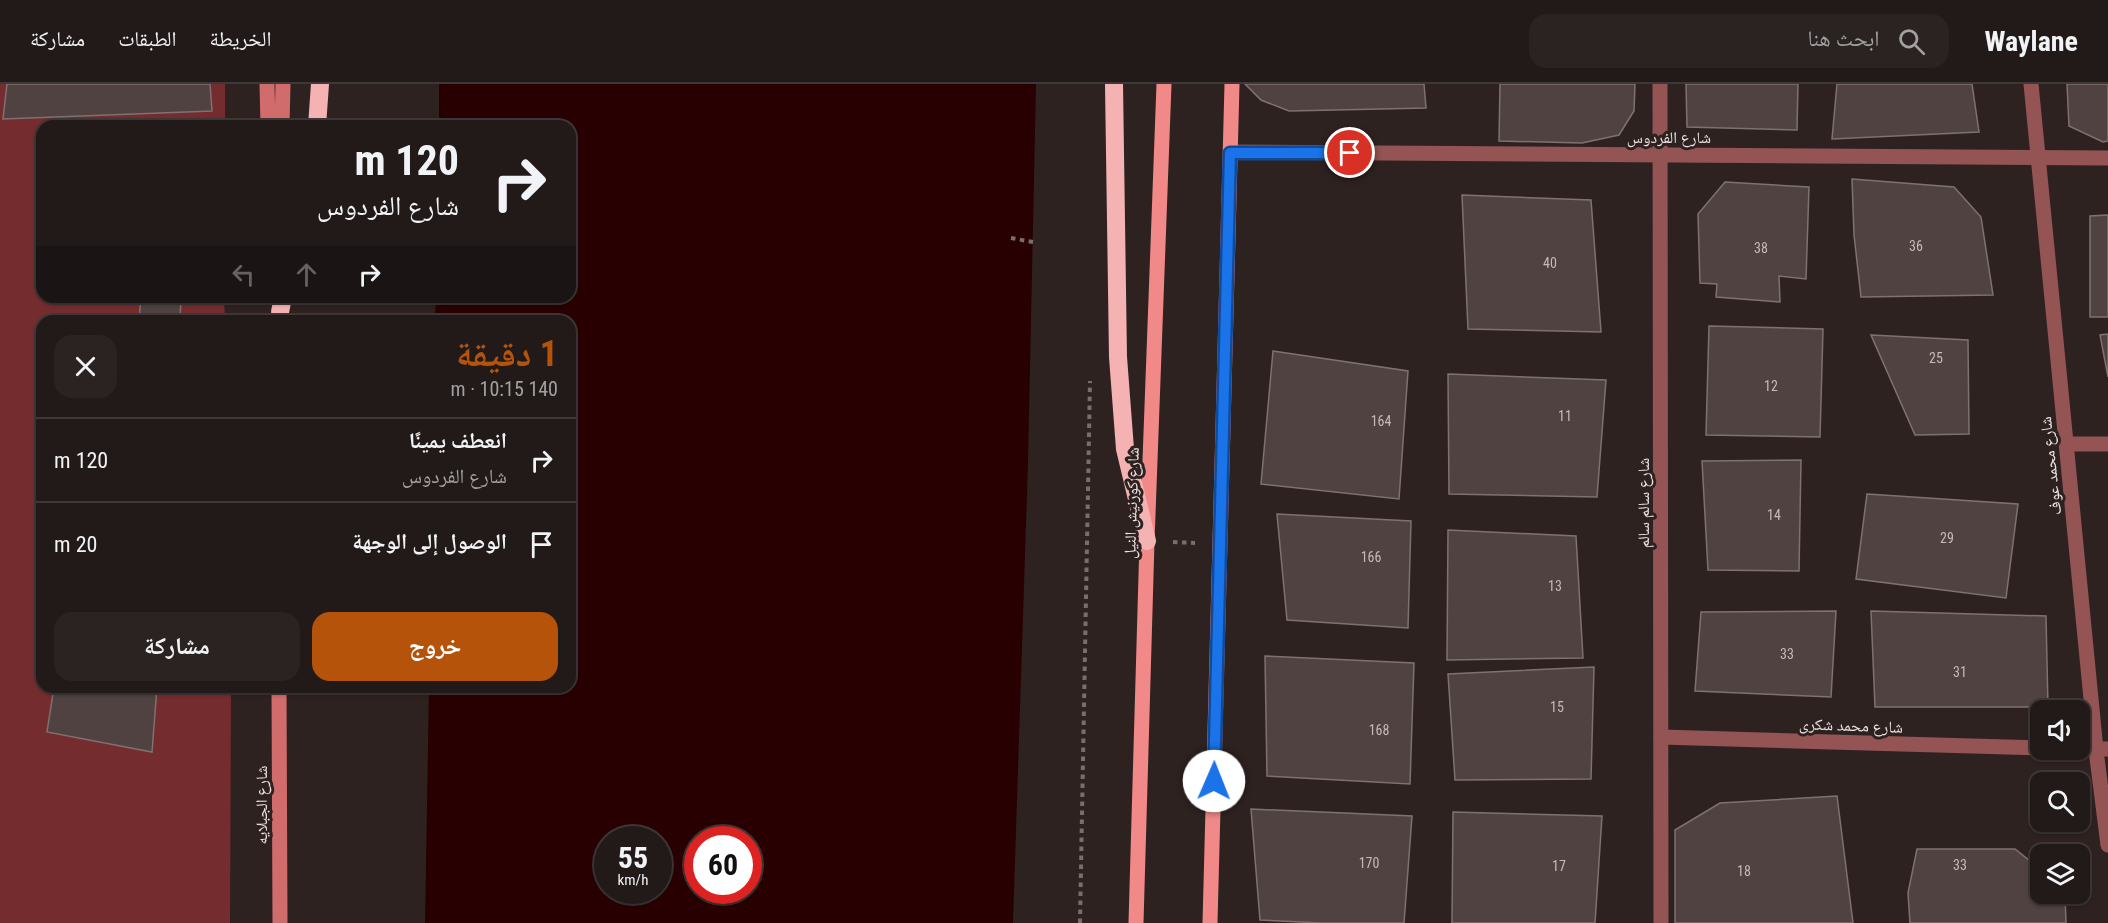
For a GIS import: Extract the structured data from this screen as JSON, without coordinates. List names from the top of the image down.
{
  "streets": {
    "main road": ["شارع كورنيش النيل"],
    "street": [
      "شارع الفردوس",
      "شارع محمد عوف",
      "شارع سالم سالم",
      "شارع محمد شكرى",
      "شارع الجبلايه"
    ]
  },
  "crossings": [
    ["شارع الفردوس", "شارع محمد عوف"],
    ["شارع الفردوس", "شارع سالم سالم"],
    ["شارع سالم سالم", "شارع محمد شكرى"]
  ],
  "house_numbers": [
    "36",
    "38",
    "40",
    "25",
    "12",
    "11",
    "164",
    "14",
    "29",
    "166",
    "13",
    "33",
    "31",
    "15",
    "168",
    "170",
    "33",
    "17",
    "18"
  ],
  "page": {
    "header": "Waylane",
    "search": "ابحث هنا",
    "nav": ["الخريطة", "الطبقات", "مشاركة"],
    "turn": ["120 m", "شارع الفردوس"],
    "heading": ["1 دقيقة", "140 m · 10:15"],
    "list": [
      {
        "name": "انعطف يمينًا",
        "note": "شارع الفردوس",
        "value": "120 m"
      },
      {
        "name": "الوصول إلى الوجهة",
        "value": "20 m"
      }
    ],
    "buttons": ["خروج", "مشاركة"],
    "speed": "55 km/h",
    "limit": "60"
  }
}
